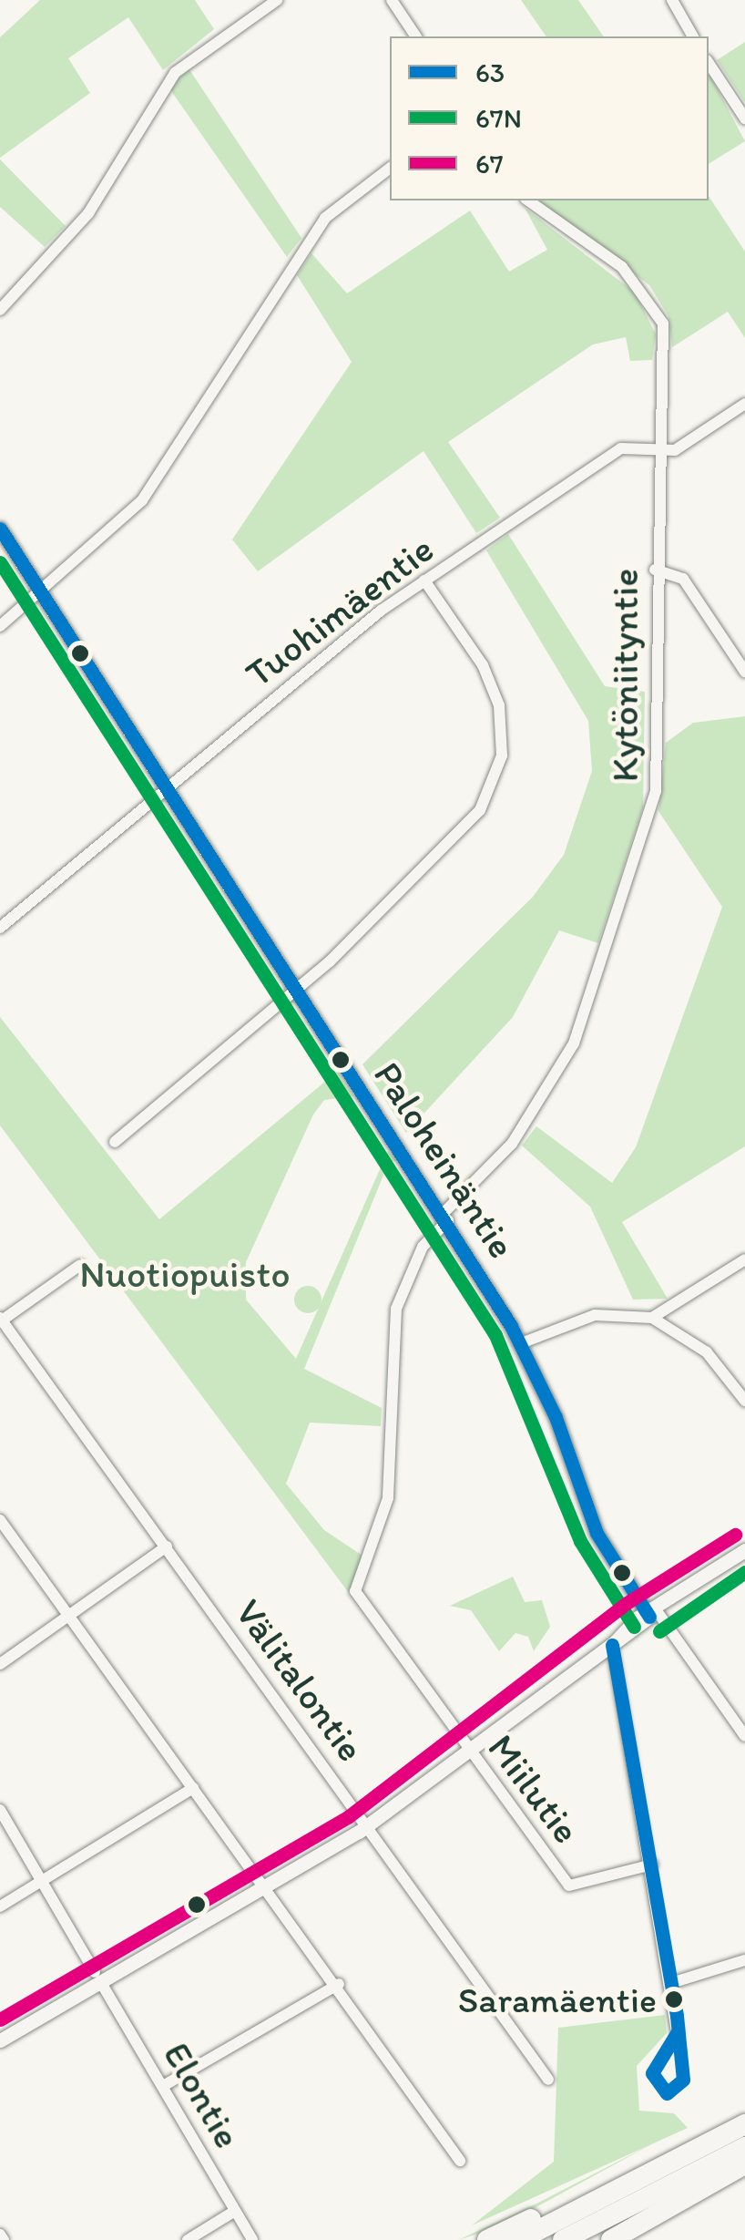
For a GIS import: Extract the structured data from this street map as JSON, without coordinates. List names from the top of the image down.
{
  "streets": {
    "street": [
      "Tuohimäentie",
      "Kytöniityntie",
      "Paloheinäntie",
      "Välitalontie",
      "Miilutie",
      "Elontie"
    ]
  },
  "crossings": [
    ["Tuohimäentie", "Kytöniityntie"],
    ["Tuohimäentie", "Paloheinäntie"],
    ["Kytöniityntie", "Paloheinäntie"],
    ["Kytöniityntie", "Miilutie"]
  ],
  "parks": ["Nuotiopuisto"],
  "places": ["Saramäentie"],
  "lines": ["transit line 63", "transit line 67N", "transit line 67"],
  "legend": ["63", "67N", "67"]
}
